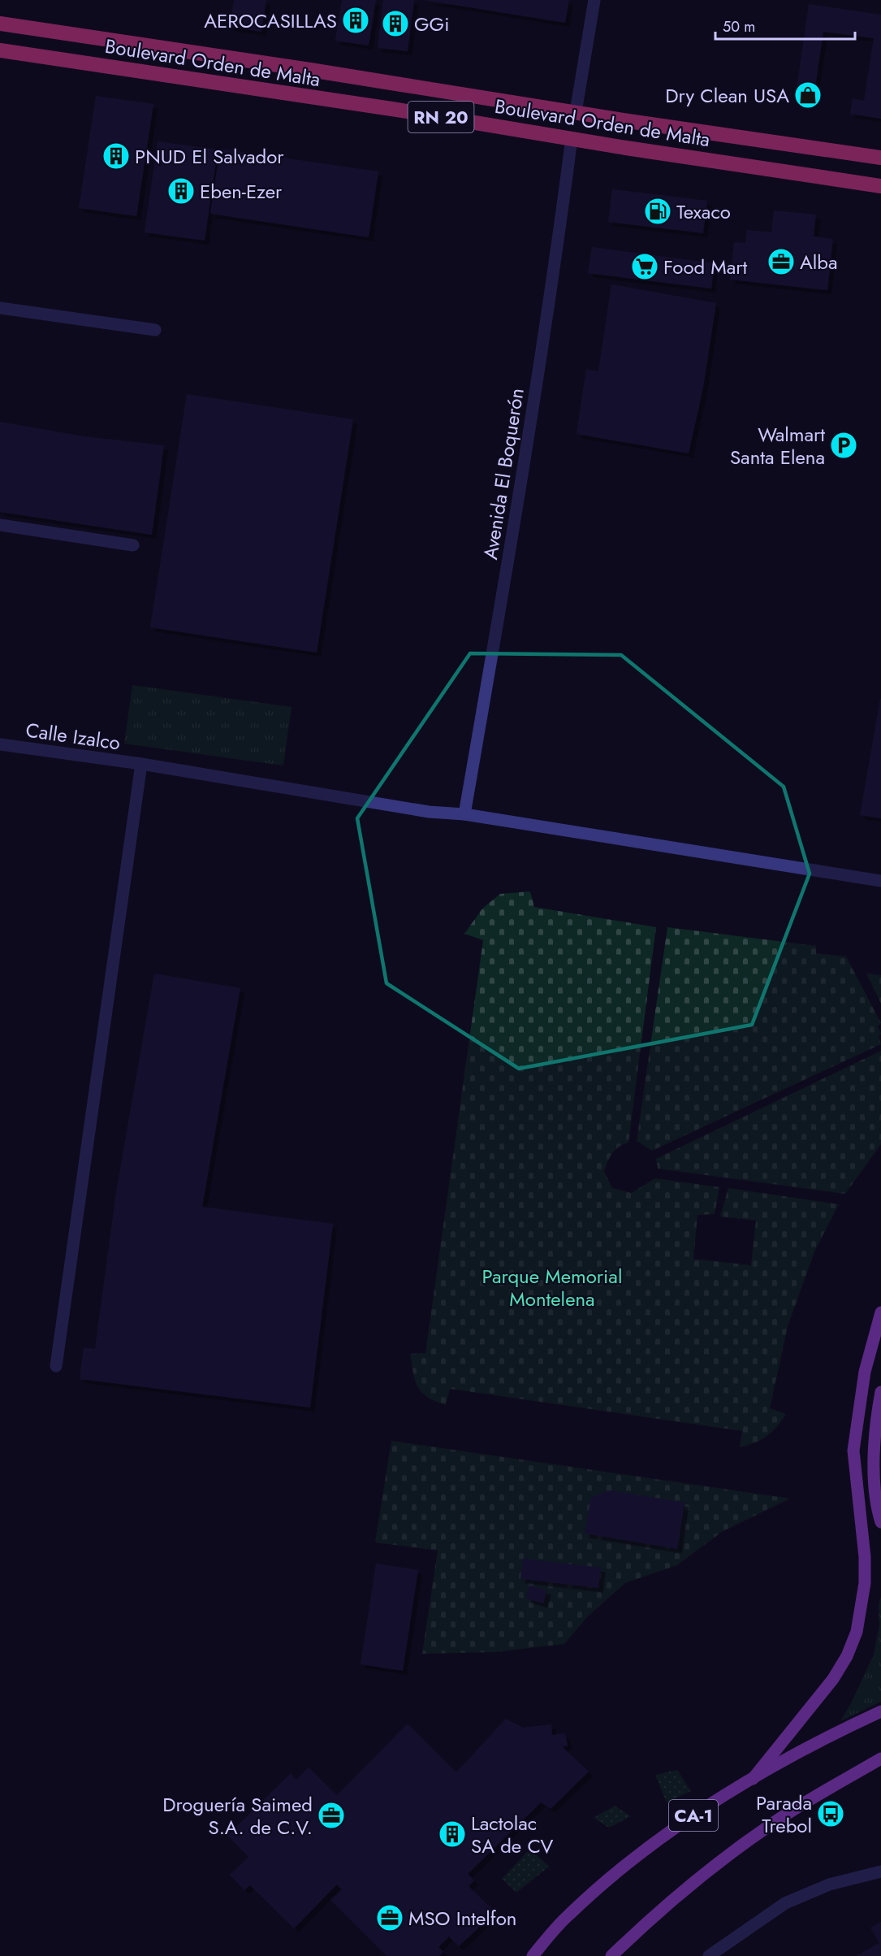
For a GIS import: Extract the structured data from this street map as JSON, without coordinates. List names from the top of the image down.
{
  "streets": {
    "highway": ["Boulevard Orden de Malta", "RN 20"],
    "main road": ["CA-1"],
    "street": ["Avenida El Boquerón", "Calle Izalco"]
  },
  "crossings": [
    ["Boulevard Orden de Malta", "Avenida El Boquerón"],
    ["Avenida El Boquerón", "Calle Izalco"]
  ],
  "parks": ["Parque Memorial Montelena"],
  "places": {
    "building": [
      "AEROCASILLAS",
      "GGi",
      "PNUD El Salvador",
      "Eben-Ezer",
      "Lactolac SA de CV"
    ],
    "shop": ["Dry Clean USA"],
    "fuel station": ["Texaco"],
    "office": ["Alba", "Droguería Saimed S.A. de C.V.", "MSO Intelfon"],
    "supermarket": ["Food Mart"],
    "parking": ["Walmart Santa Elena"],
    "bus stop": ["Parada Trebol"]
  },
  "scale_bar": "50 m"
}
